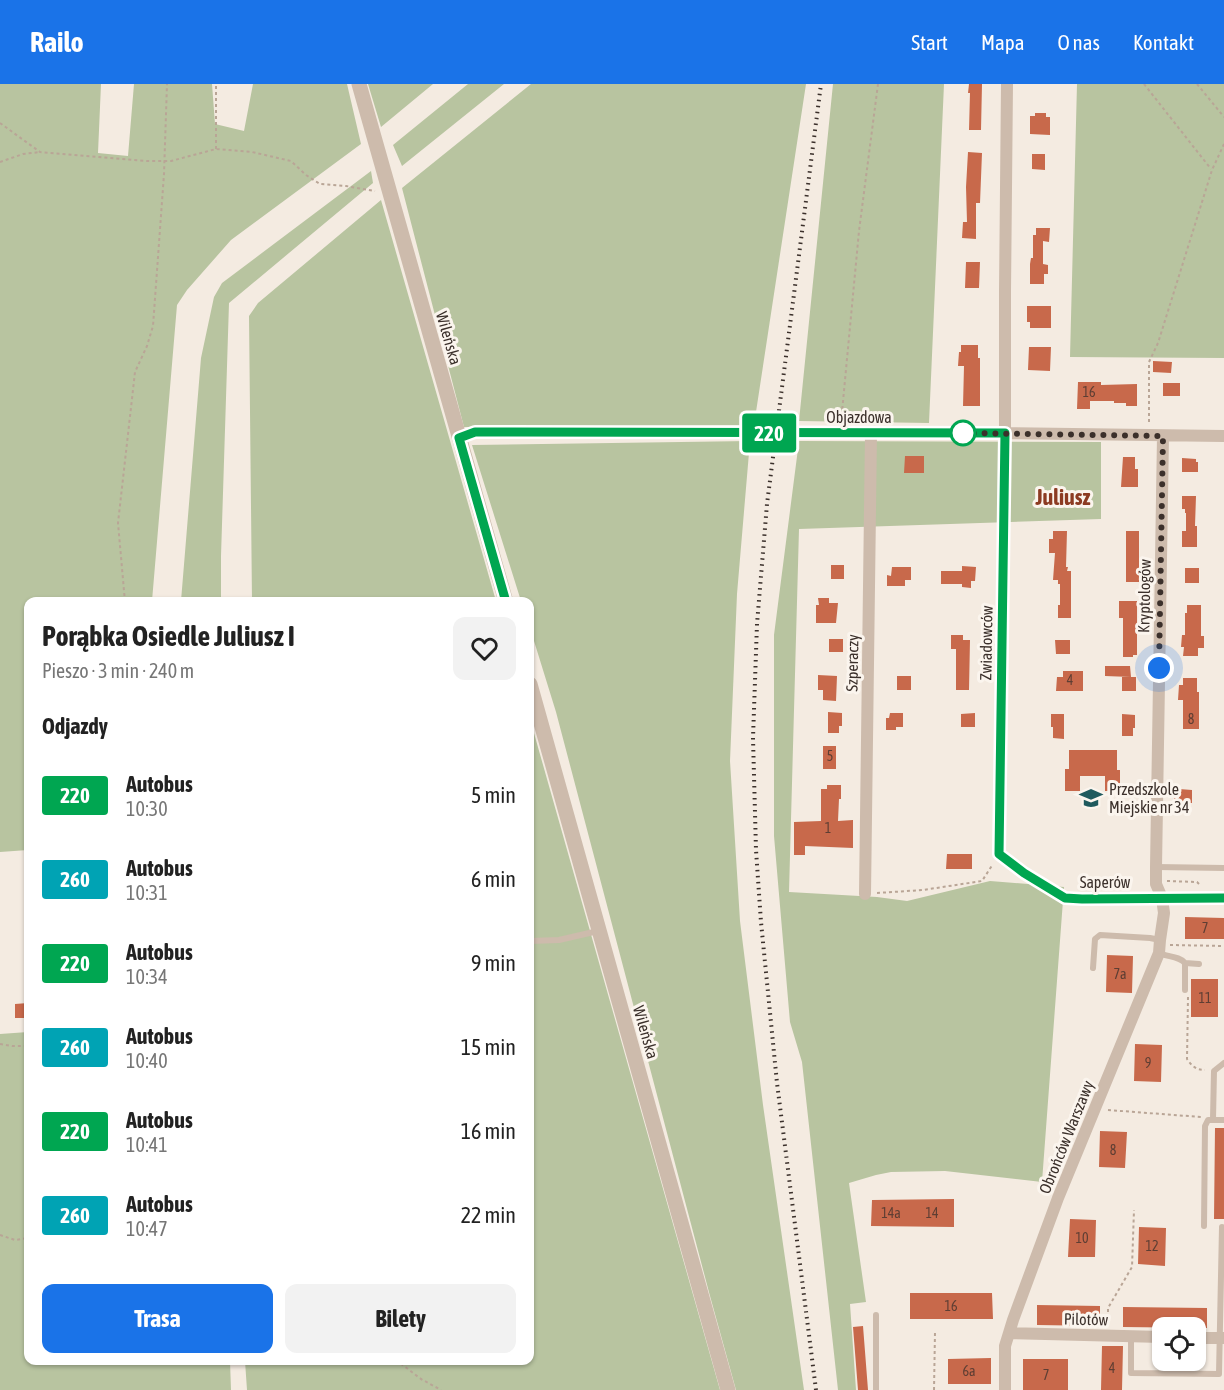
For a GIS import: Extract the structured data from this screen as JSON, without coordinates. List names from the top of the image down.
{
  "streets": {
    "street": [
      "Wileńska",
      "Objazdowa",
      "Kryptologów",
      "Zwiadowców",
      "Szperaczy",
      "Saperów",
      "Obrońców Warszawy",
      "Pilotów"
    ]
  },
  "crossings": [
    ["Wileńska", "Objazdowa"],
    ["Objazdowa", "Kryptologów"],
    ["Objazdowa", "Zwiadowców"],
    ["Objazdowa", "Szperaczy"],
    ["Kryptologów", "Saperów"],
    ["Kryptologów", "Obrońców Warszawy"],
    ["Zwiadowców", "Saperów"],
    ["Saperów", "Obrońców Warszawy"],
    ["Obrońców Warszawy", "Pilotów"]
  ],
  "districts": ["Juliusz"],
  "places": {
    "school or university": ["Przedszkole Miejskie nr 34"]
  },
  "lines": ["bus line 220"],
  "house_numbers": [
    "16",
    "4",
    "8",
    "5",
    "1",
    "7",
    "7a",
    "11",
    "9",
    "8",
    "14a",
    "14",
    "10",
    "12",
    "16",
    "4",
    "6a",
    "7"
  ],
  "page": {
    "header": "Railo",
    "nav": [
      "Start",
      "Mapa",
      "O nas",
      "Kontakt"
    ],
    "on_map": "220",
    "heading": [
      ["Porąbka Osiedle Juliusz I", "Pieszo · 3 min · 240 m"],
      "Odjazdy"
    ],
    "list": [
      {
        "mark": "220",
        "name": "Autobus",
        "note": "10:30",
        "value": "5 min"
      },
      {
        "mark": "260",
        "name": "Autobus",
        "note": "10:31",
        "value": "6 min"
      },
      {
        "mark": "220",
        "name": "Autobus",
        "note": "10:34",
        "value": "9 min"
      },
      {
        "mark": "260",
        "name": "Autobus",
        "note": "10:40",
        "value": "15 min"
      },
      {
        "mark": "220",
        "name": "Autobus",
        "note": "10:41",
        "value": "16 min"
      },
      {
        "mark": "260",
        "name": "Autobus",
        "note": "10:47",
        "value": "22 min"
      }
    ],
    "buttons": ["Trasa", "Bilety"]
  }
}
